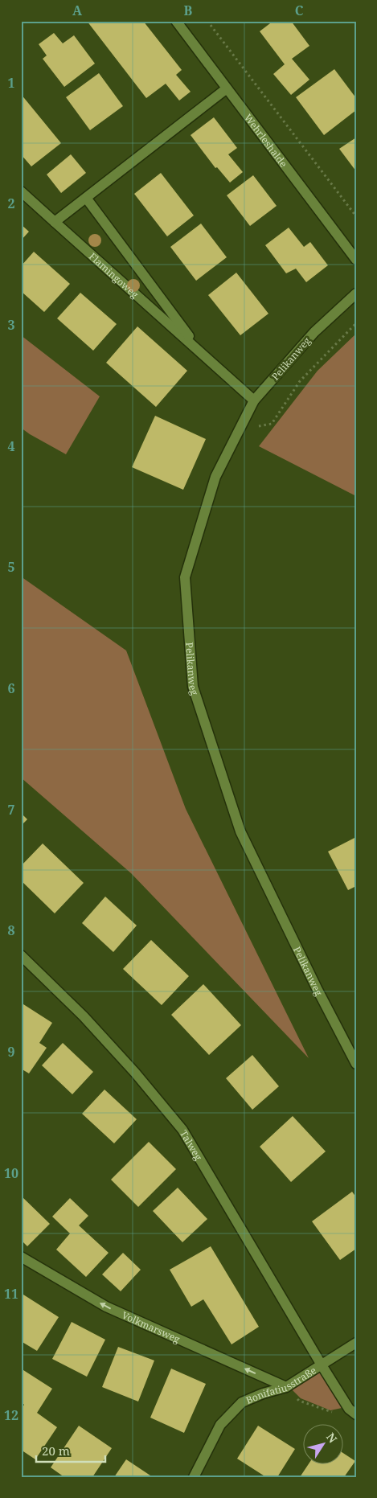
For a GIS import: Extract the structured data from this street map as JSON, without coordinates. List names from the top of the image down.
{
  "streets": {
    "street": [
      "Wehrleshalde",
      "Flamingoweg",
      "Pelikanweg",
      "Talweg",
      "Volkmarsweg",
      "Bonifatiusstraße"
    ]
  },
  "crossings": [
    ["Flamingoweg", "Pelikanweg"],
    ["Talweg", "Bonifatiusstraße"],
    ["Volkmarsweg", "Bonifatiusstraße"]
  ],
  "one_way": ["Volkmarsweg"],
  "scale_bar": "20 m",
  "north": "top right",
  "grid": {
    "columns": ["A", "B", "C"],
    "rows": [
      "1",
      "2",
      "3",
      "4",
      "5",
      "6",
      "7",
      "8",
      "9",
      "10",
      "11",
      "12"
    ]
  }
}
